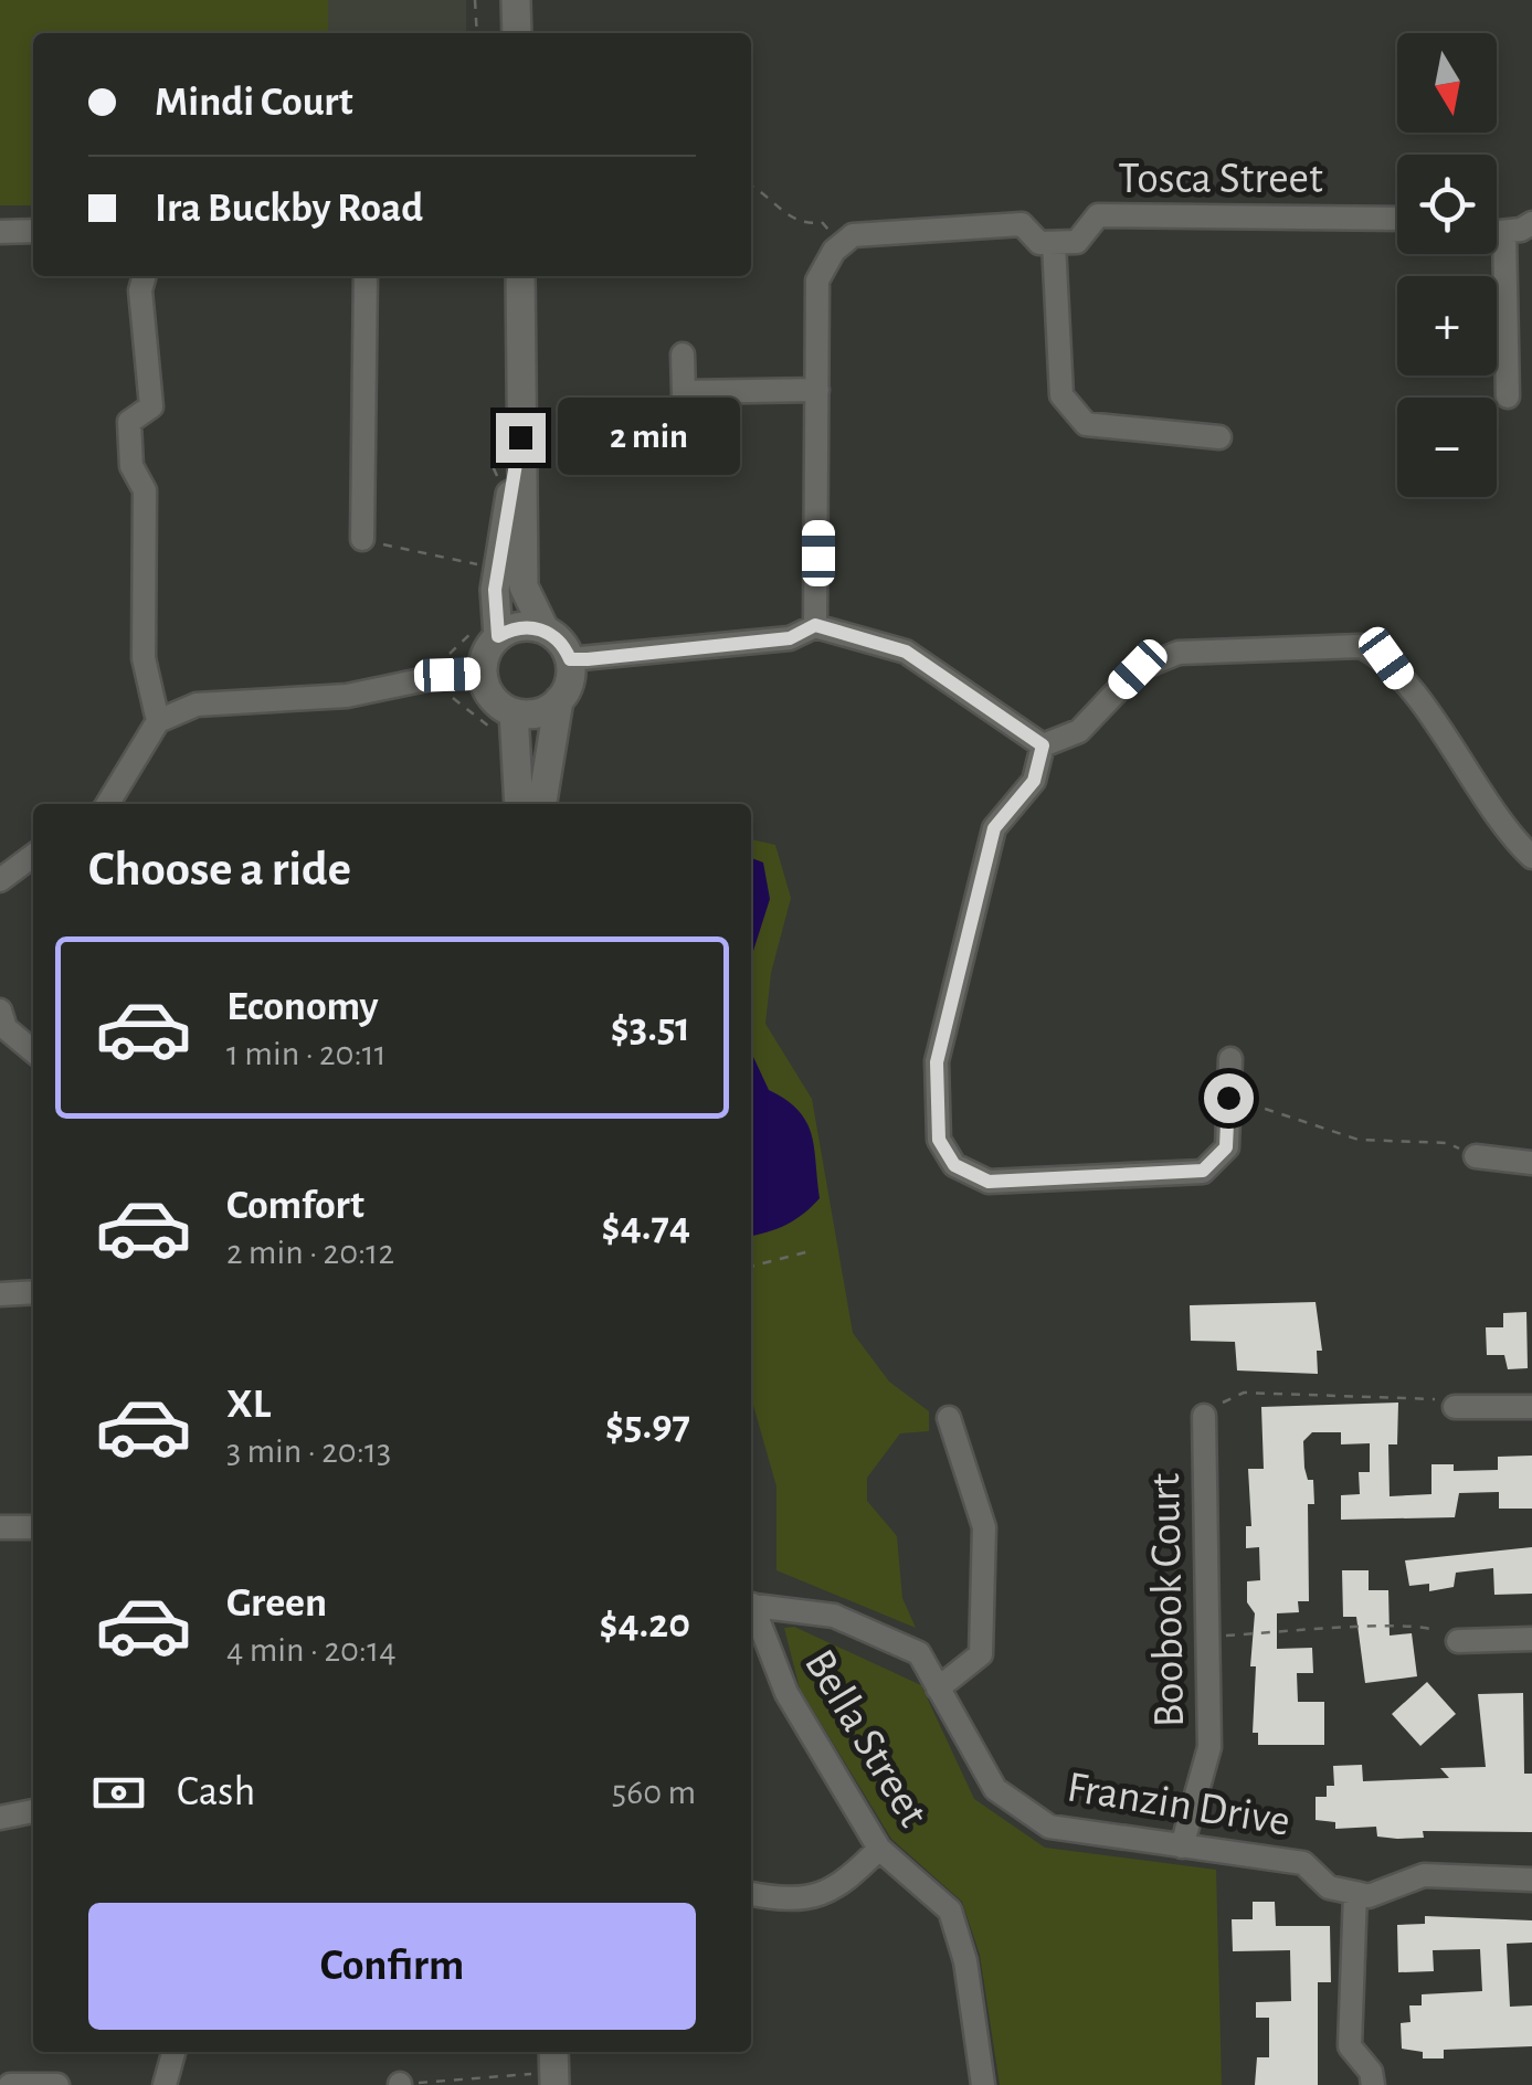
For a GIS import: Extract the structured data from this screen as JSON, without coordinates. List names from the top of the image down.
{
  "streets": {
    "street": [
      "Tosca Street",
      "Boobook Court",
      "Bella Street",
      "Franzin Drive"
    ]
  },
  "crossings": [
    ["Boobook Court", "Franzin Drive"]
  ],
  "north": "bottom",
  "page": {
    "map_buttons": ["+", "−"],
    "banner": ["Mindi Court", "Ira Buckby Road"],
    "bubble": "2 min",
    "heading": "Choose a ride",
    "list": [
      {
        "name": "Economy",
        "note": "1 min · 20:11",
        "value": "$3.51"
      },
      {
        "name": "Comfort",
        "note": "2 min · 20:12",
        "value": "$4.74"
      },
      {
        "name": "XL",
        "note": "3 min · 20:13",
        "value": "$5.97"
      },
      {
        "name": "Green",
        "note": "4 min · 20:14",
        "value": "$4.20"
      }
    ],
    "pay": ["Cash", "560 m"],
    "buttons": "Confirm"
  }
}
